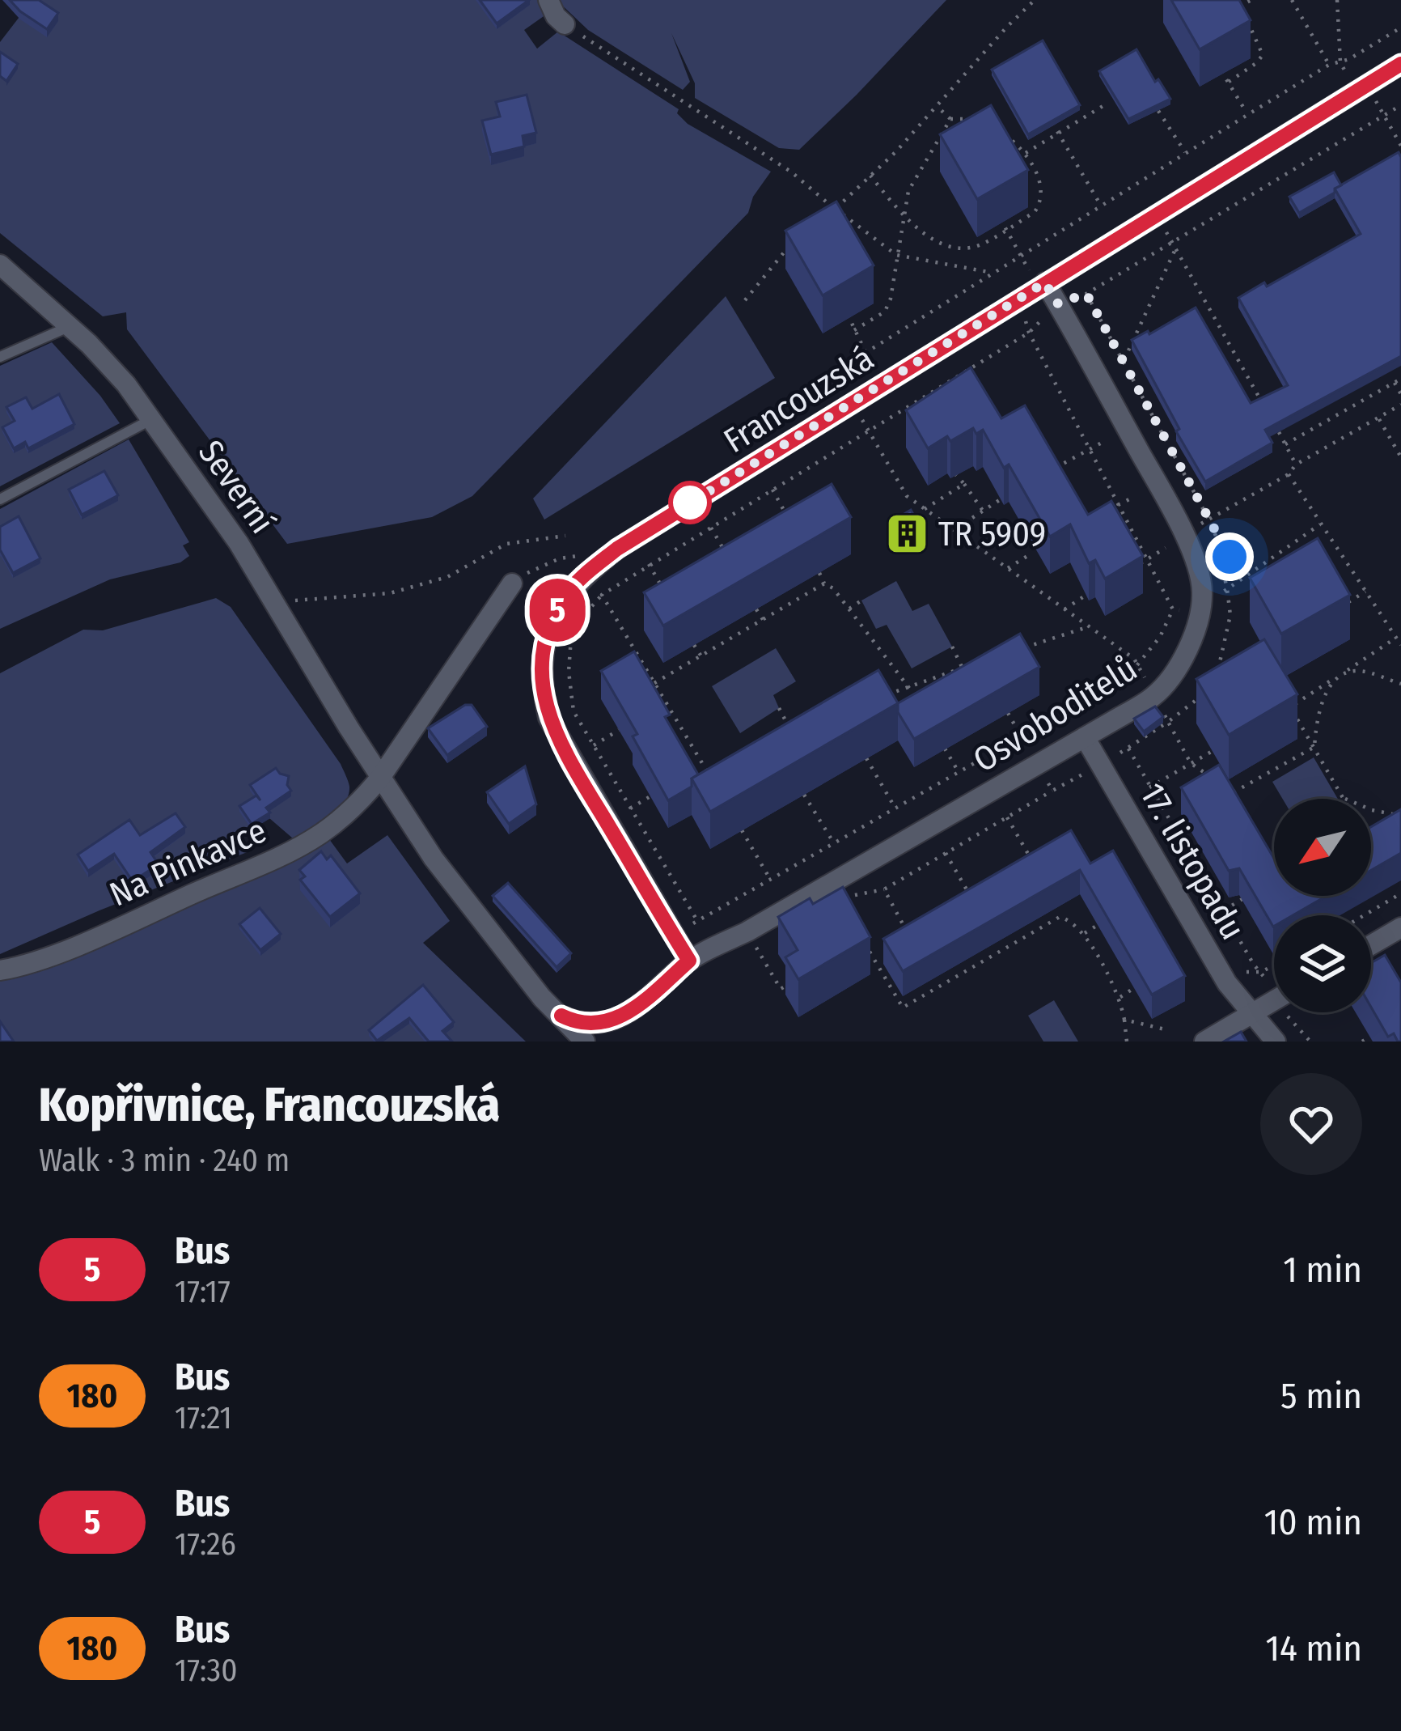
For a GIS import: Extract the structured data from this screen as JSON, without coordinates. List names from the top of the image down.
{
  "streets": {
    "street": [
      "Francouzská",
      "Severní",
      "Osvoboditelů",
      "17. listopadu",
      "Na Pinkavce"
    ]
  },
  "crossings": [
    ["Francouzská", "Osvoboditelů"],
    ["Severní", "Na Pinkavce"],
    ["Osvoboditelů", "17. listopadu"]
  ],
  "places": {
    "building": ["TR 5909"]
  },
  "lines": ["bus line 5"],
  "north": "bottom left",
  "page": {
    "on_map": "5",
    "heading": ["Kopřivnice, Francouzská", "Walk · 3 min · 240 m"],
    "list": [
      {
        "mark": "5",
        "name": "Bus",
        "note": "17:17",
        "value": "1 min"
      },
      {
        "mark": "180",
        "name": "Bus",
        "note": "17:21",
        "value": "5 min"
      },
      {
        "mark": "5",
        "name": "Bus",
        "note": "17:26",
        "value": "10 min"
      },
      {
        "mark": "180",
        "name": "Bus",
        "note": "17:30",
        "value": "14 min"
      }
    ]
  }
}
